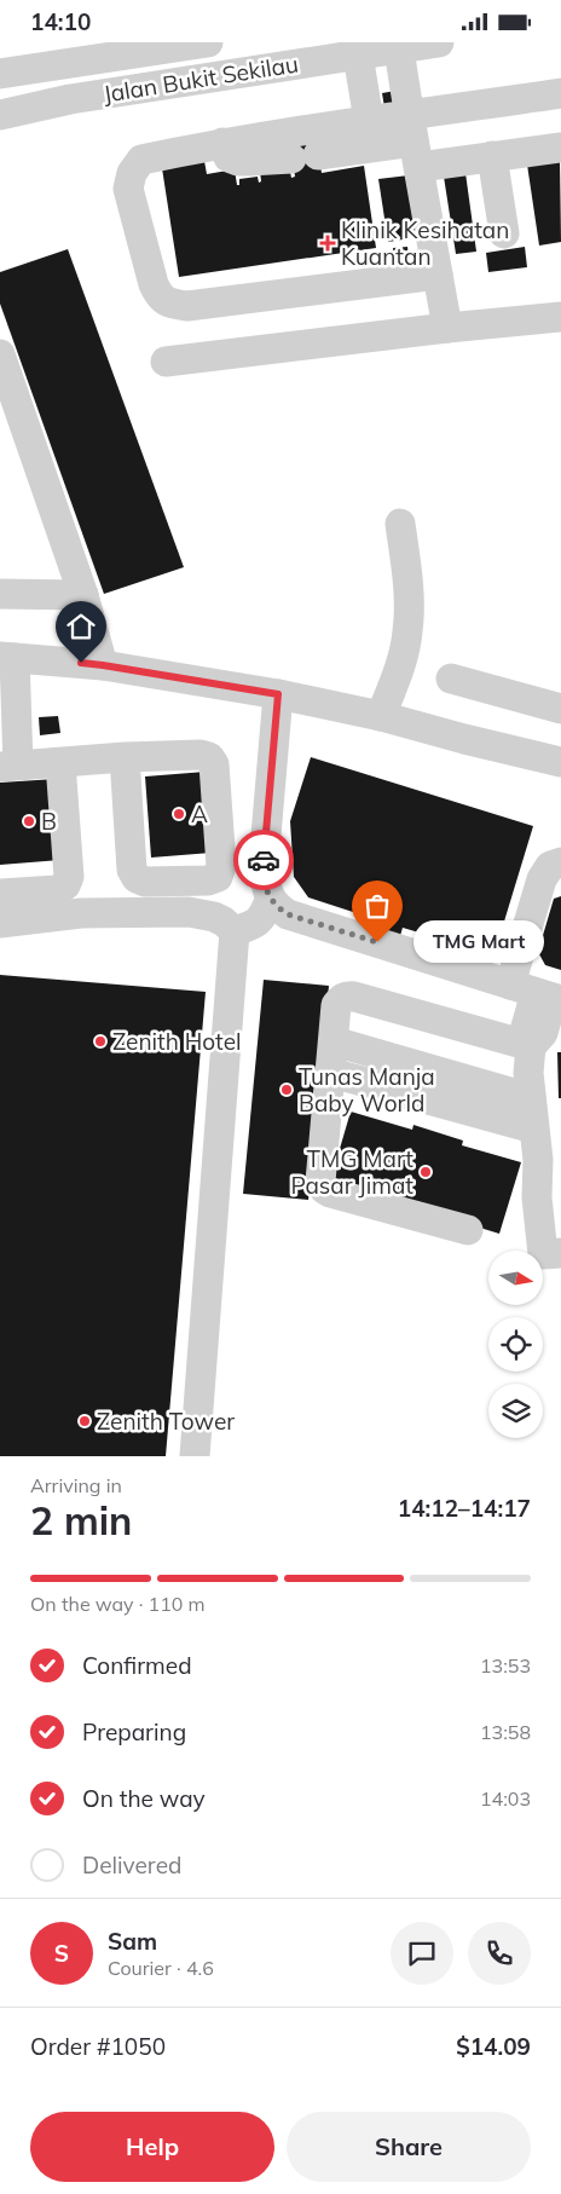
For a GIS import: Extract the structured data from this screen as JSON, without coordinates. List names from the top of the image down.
{
  "streets": {
    "street": ["Jalan Bukit Sekilau"]
  },
  "places": {
    "health": ["Klinik Kesihatan Kuantan"],
    "other": [
      "A",
      "B",
      "TMG Mart",
      "Zenith Hotel",
      "Tunas Manja Baby World",
      "TMG Mart Pasar Jimat",
      "Zenith Tower"
    ]
  },
  "north": "right",
  "page": {
    "status": "14:10",
    "bubble": "TMG Mart",
    "heading": ["2 min", "Arriving in", "14:12–14:17"],
    "panel": [
      "Sam",
      "Courier · 4.6",
      "Order #1050",
      "$14.09"
    ],
    "bar": "On the way · 110 m",
    "list": [
      ["Confirmed", "13:53"],
      ["Preparing", "13:58"],
      ["On the way", "14:03"],
      "Delivered"
    ],
    "round": "S",
    "buttons": ["Help", "Share"]
  }
}
